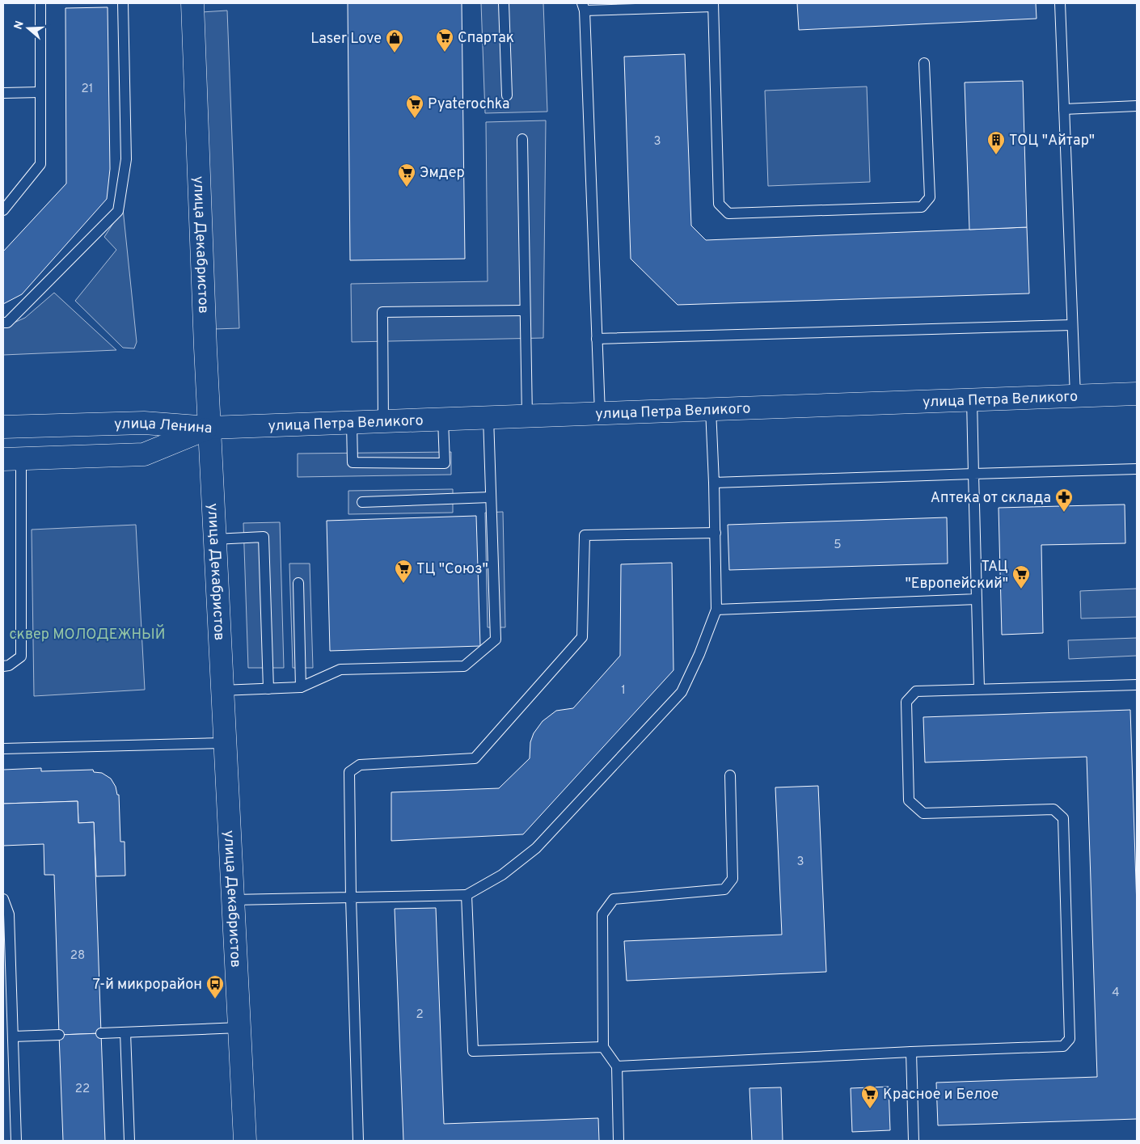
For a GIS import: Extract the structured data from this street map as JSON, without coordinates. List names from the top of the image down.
{
  "streets": {
    "main road": ["улица Декабристов", "улица Петра Великого", "улица Ленина"]
  },
  "crossings": [
    ["улица Декабристов", "улица Петра Великого"],
    ["улица Декабристов", "улица Ленина"],
    ["улица Петра Великого", "улица Ленина"]
  ],
  "parks": ["сквер МОЛОДЕЖНЫЙ"],
  "places": {
    "supermarket": [
      "Спартак",
      "Pyaterochka",
      "Эмдер",
      "ТЦ \"Союз\"",
      "ТАЦ \"Европейский\"",
      "Красное и Белое"
    ],
    "shop": ["Laser Love"],
    "building": ["ТОЦ \"Айтар\""],
    "pharmacy": ["Аптека от склада"],
    "bus stop": ["7-й микрорайон"]
  },
  "house_numbers": [
    "21",
    "3",
    "5",
    "1",
    "3",
    "28",
    "4",
    "2",
    "22"
  ],
  "north": "left"
}
